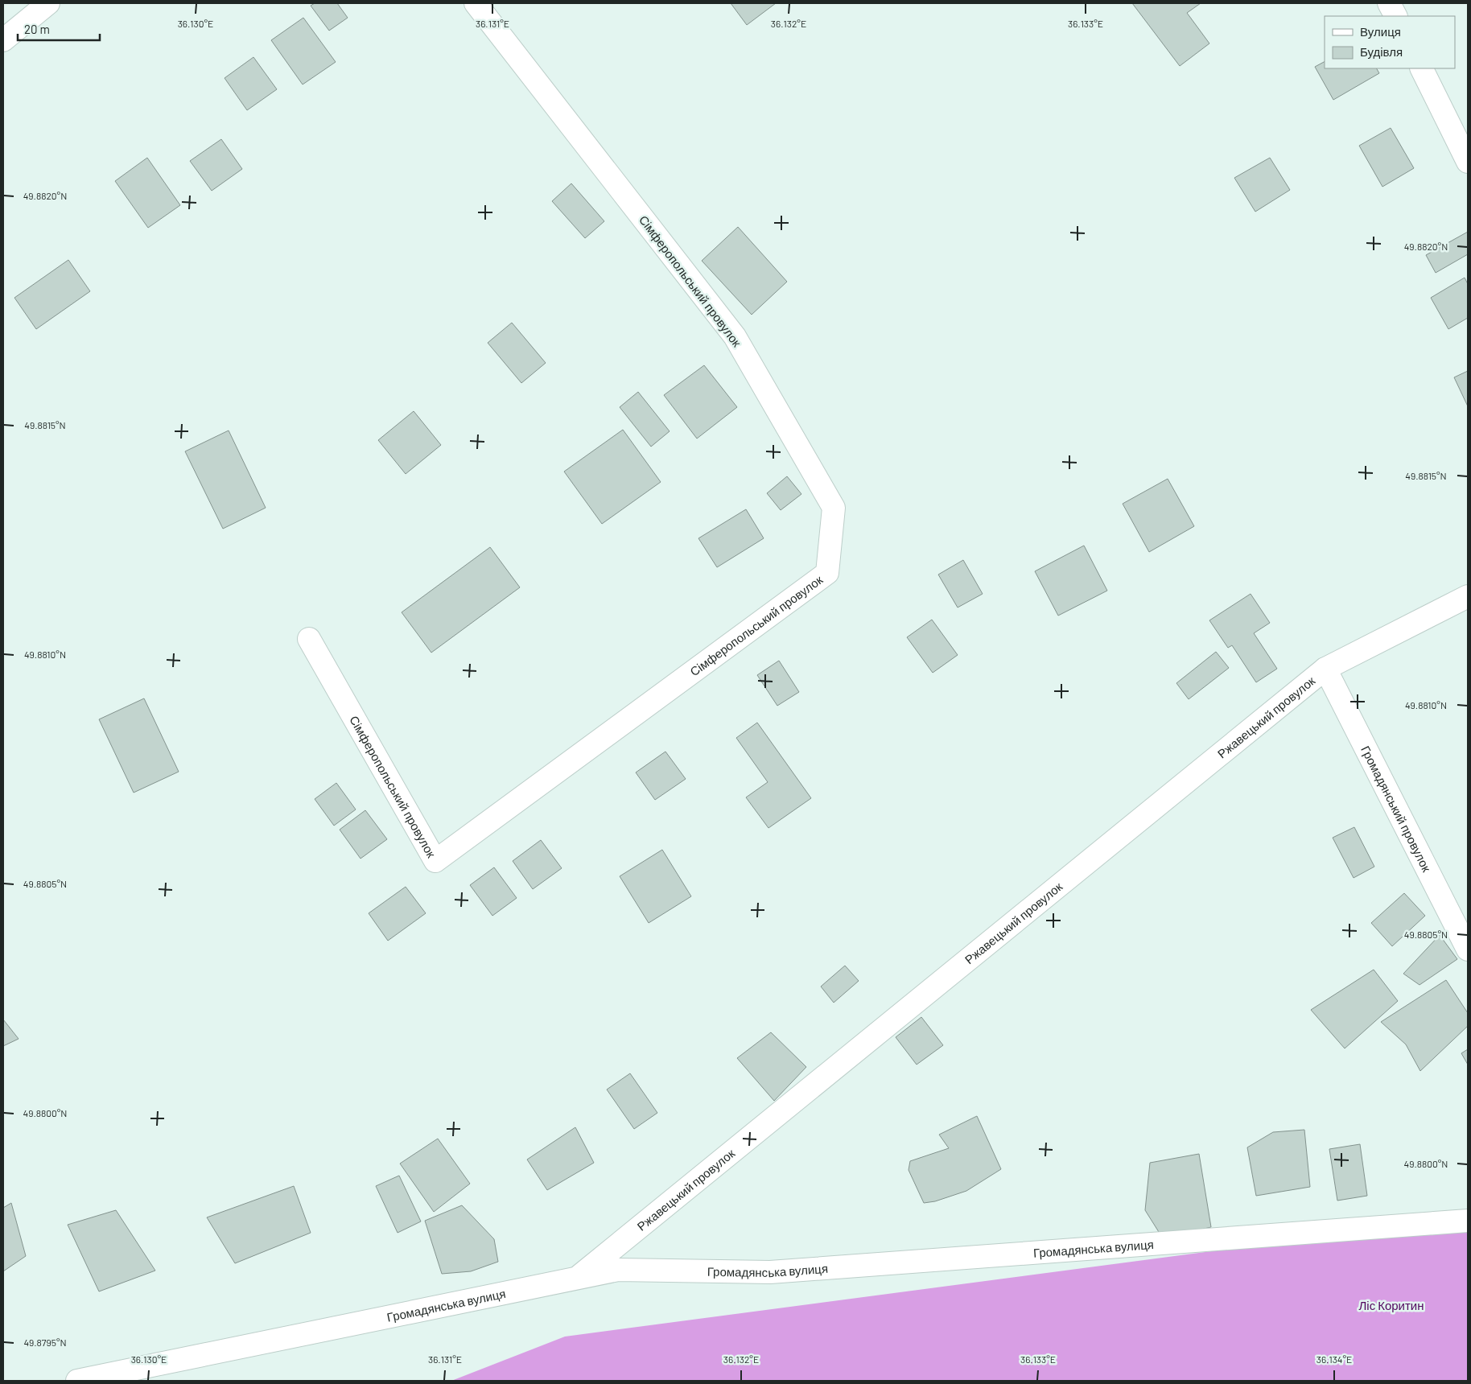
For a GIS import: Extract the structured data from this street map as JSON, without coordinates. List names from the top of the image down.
{
  "streets": {
    "main road": [
      "Сімферопольський провулок",
      "Ржавецький провулок",
      "Громадянський провулок",
      "Громадянська вулиця"
    ]
  },
  "crossings": [
    ["Ржавецький провулок", "Громадянський провулок"],
    ["Ржавецький провулок", "Громадянська вулиця"]
  ],
  "parks": ["Ліс Коритин"],
  "legend": ["Вулиця", "Будівля"],
  "scale_bar": "20 m",
  "coordinates": [
    "36.130°E",
    "36.131°E",
    "36.132°E",
    "36.133°E",
    "49.8820°N",
    "49.8815°N",
    "49.8810°N",
    "49.8805°N",
    "49.8800°N",
    "49.8795°N",
    "36.134°E"
  ]
}
